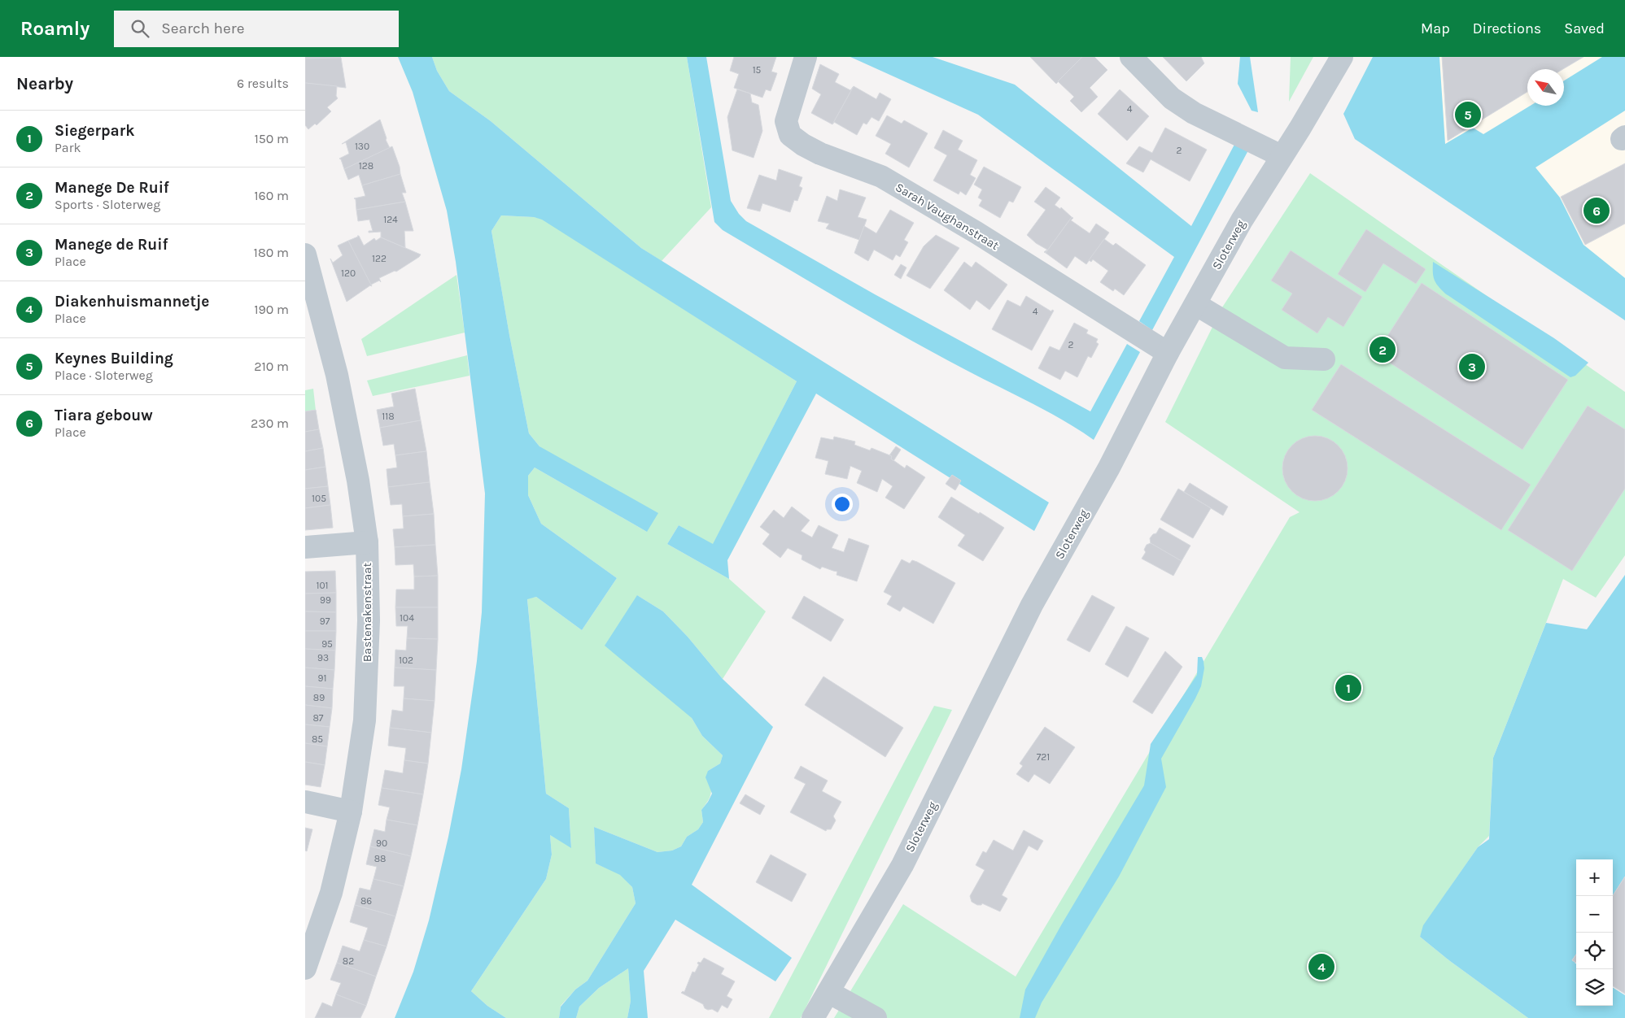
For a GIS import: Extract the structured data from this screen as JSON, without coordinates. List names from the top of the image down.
{
  "streets": {
    "street": ["Sarah Vaughanstraat", "Sloterweg", "Bastenakenstraat"]
  },
  "crossings": [
    ["Sarah Vaughanstraat", "Sloterweg"]
  ],
  "house_numbers": [
    "15",
    "4",
    "130",
    "2",
    "128",
    "124",
    "122",
    "120",
    "4",
    "2",
    "118",
    "105",
    "101",
    "99",
    "104",
    "97",
    "95",
    "93",
    "102",
    "91",
    "89",
    "87",
    "85",
    "721",
    "90",
    "88",
    "86",
    "82"
  ],
  "north": "top left",
  "page": {
    "header": "Roamly",
    "search": "Search here",
    "nav": ["Map", "Directions", "Saved"],
    "heading": ["Nearby", "6 results"],
    "pins": [
      "5",
      "6",
      "2",
      "3",
      "1",
      "4"
    ],
    "list": [
      {
        "mark": "1",
        "name": "Siegerpark",
        "note": "Park",
        "value": "150 m"
      },
      {
        "mark": "2",
        "name": "Manege De Ruif",
        "note": "Sports · Sloterweg",
        "value": "160 m"
      },
      {
        "mark": "3",
        "name": "Manege de Ruif",
        "note": "Place",
        "value": "180 m"
      },
      {
        "mark": "4",
        "name": "Diakenhuismannetje",
        "note": "Place",
        "value": "190 m"
      },
      {
        "mark": "5",
        "name": "Keynes Building",
        "note": "Place · Sloterweg",
        "value": "210 m"
      },
      {
        "mark": "6",
        "name": "Tiara gebouw",
        "note": "Place",
        "value": "230 m"
      }
    ],
    "map_buttons": ["+", "−"]
  }
}
